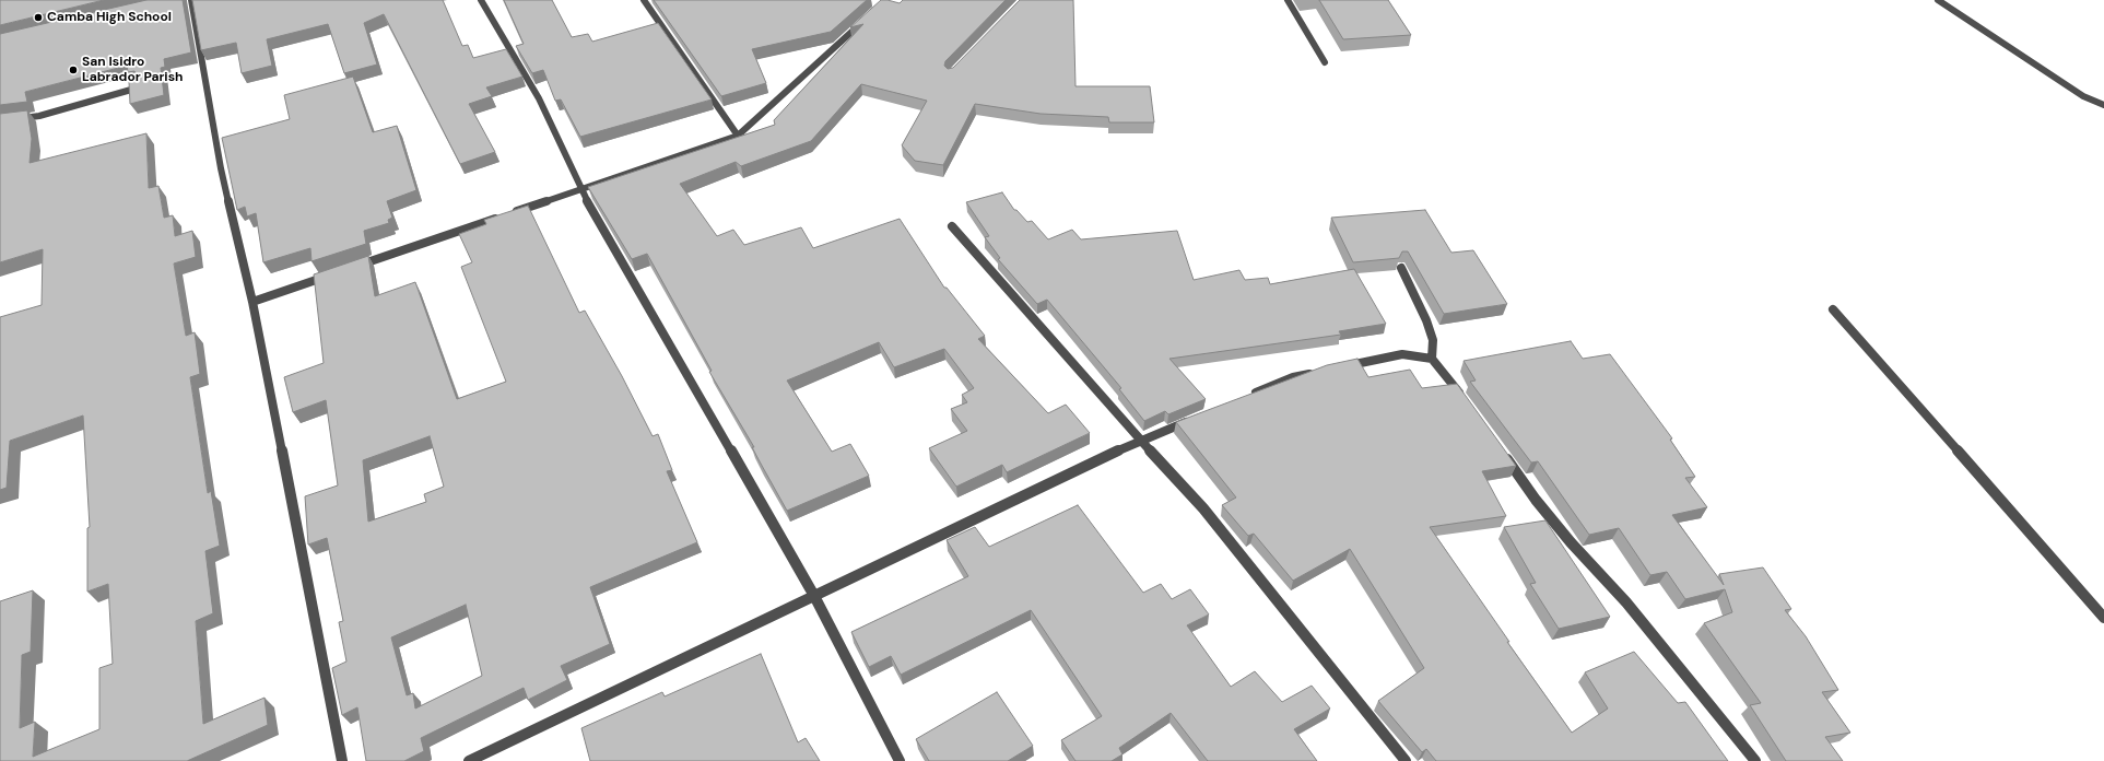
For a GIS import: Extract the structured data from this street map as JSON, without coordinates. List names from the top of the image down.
{
  "places": ["Camba High School", "San Isidro Labrador Parish"]
}
